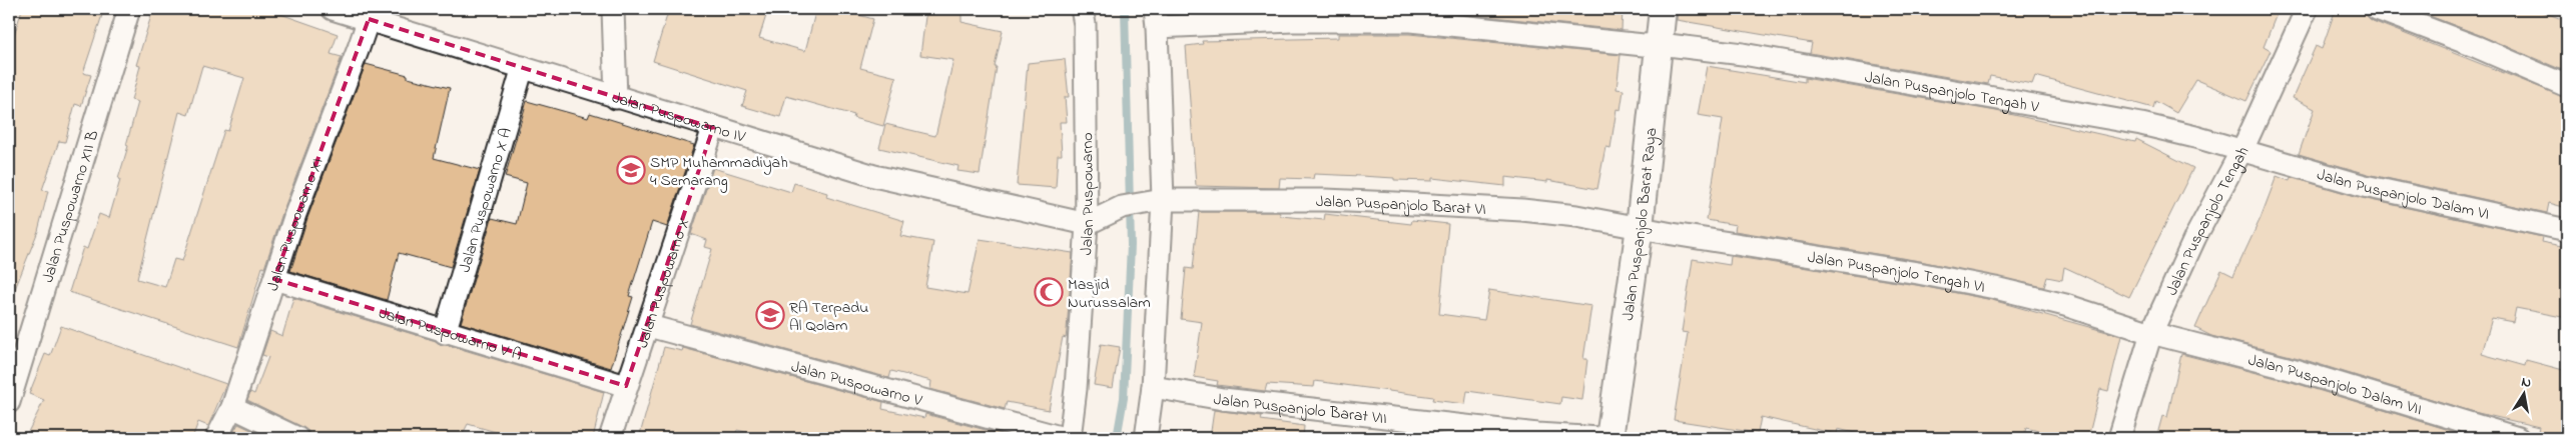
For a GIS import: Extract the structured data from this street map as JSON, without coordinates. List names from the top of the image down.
{
  "streets": {
    "street": [
      "Jalan Puspanjolo Tengah V",
      "Jalan Puspowarno IV",
      "Jalan Puspowarno",
      "Jalan Puspanjolo Dalam VI",
      "Jalan Puspowarno X A",
      "Jalan Puspanjolo Barat VI",
      "Jalan Puspowarno XII B",
      "Jalan Puspanjolo Tengah",
      "Jalan Puspowarno XI",
      "Jalan Puspanjolo Barat Raya",
      "Jalan Puspanjolo Tengah VI",
      "Jalan Puspowarno X",
      "Jalan Puspowarno V A",
      "Jalan Puspowarno V",
      "Jalan Puspanjolo Dalam VII",
      "Jalan Puspanjolo Barat VII"
    ]
  },
  "crossings": [
    ["Jalan Puspanjolo Tengah V", "Jalan Puspanjolo Dalam VI"],
    ["Jalan Puspanjolo Tengah V", "Jalan Puspanjolo Tengah"],
    ["Jalan Puspanjolo Tengah V", "Jalan Puspanjolo Barat Raya"],
    ["Jalan Puspowarno IV", "Jalan Puspowarno"],
    ["Jalan Puspowarno IV", "Jalan Puspowarno X A"],
    ["Jalan Puspowarno IV", "Jalan Puspanjolo Barat VI"],
    ["Jalan Puspowarno IV", "Jalan Puspowarno XI"],
    ["Jalan Puspowarno IV", "Jalan Puspowarno X"],
    ["Jalan Puspowarno", "Jalan Puspanjolo Barat VI"],
    ["Jalan Puspanjolo Dalam VI", "Jalan Puspanjolo Tengah"],
    ["Jalan Puspowarno X A", "Jalan Puspowarno V A"],
    ["Jalan Puspanjolo Barat VI", "Jalan Puspanjolo Barat Raya"],
    ["Jalan Puspanjolo Barat VI", "Jalan Puspanjolo Tengah VI"],
    ["Jalan Puspanjolo Tengah", "Jalan Puspanjolo Tengah VI"],
    ["Jalan Puspanjolo Tengah", "Jalan Puspanjolo Dalam VII"],
    ["Jalan Puspowarno XI", "Jalan Puspowarno V A"],
    ["Jalan Puspanjolo Barat Raya", "Jalan Puspanjolo Tengah VI"],
    ["Jalan Puspanjolo Tengah VI", "Jalan Puspanjolo Dalam VII"],
    ["Jalan Puspowarno X", "Jalan Puspowarno V A"],
    ["Jalan Puspowarno X", "Jalan Puspowarno V"]
  ],
  "places": {
    "school or university": ["SMP Muhammadiyah 4 Semarang", "RA Terpadu Al Qolam"],
    "mosque": ["Masjid Nurussalam"]
  },
  "north": "top"
}
